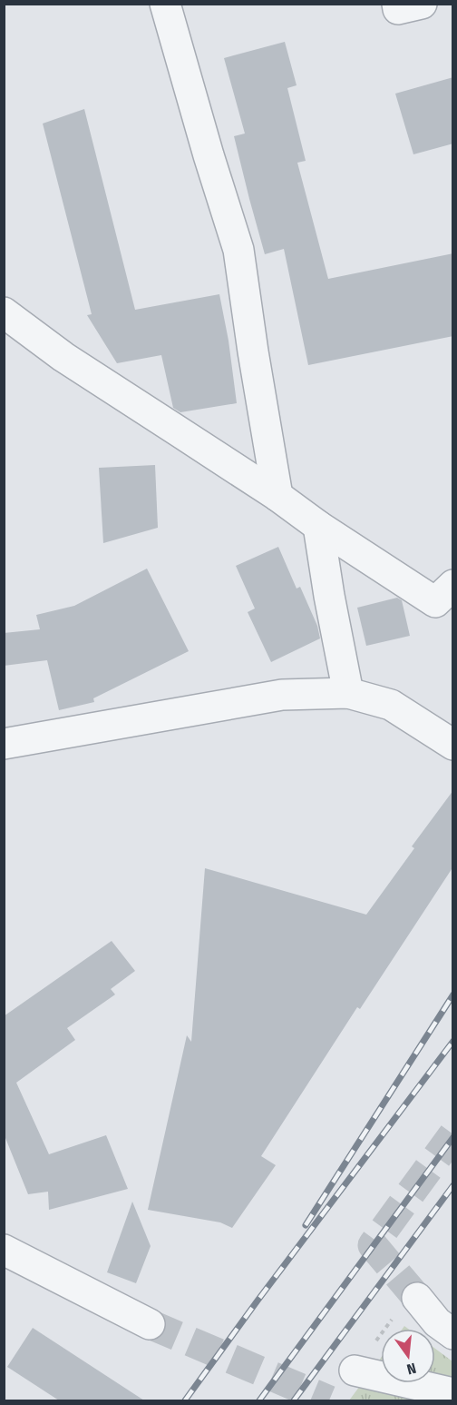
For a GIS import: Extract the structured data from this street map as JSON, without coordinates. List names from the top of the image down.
{
  "north": "bottom"
}
